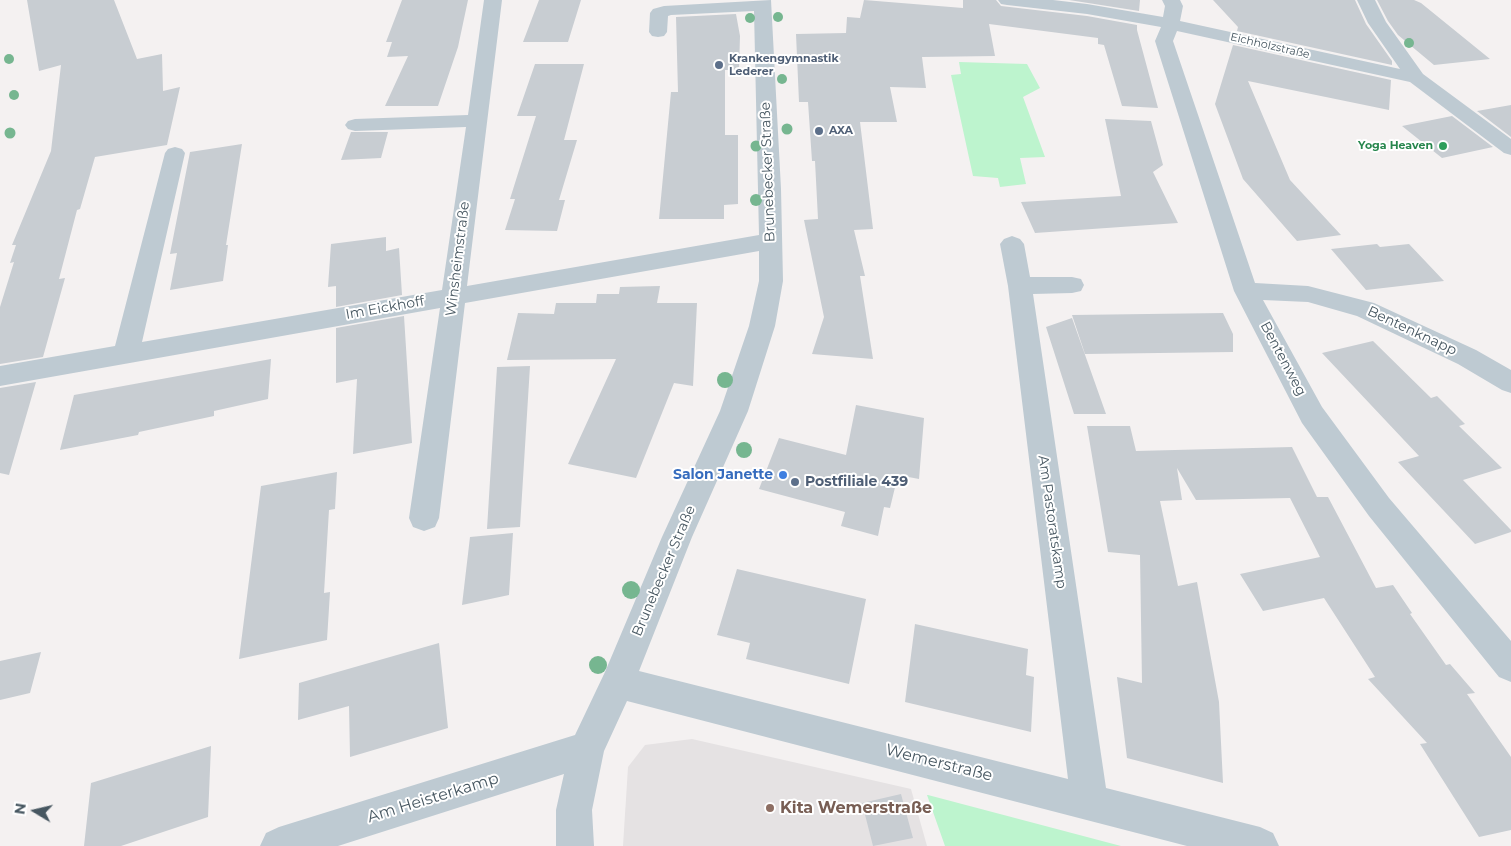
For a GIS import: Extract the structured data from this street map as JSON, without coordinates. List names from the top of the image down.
{
  "streets": {
    "street": [
      "Eichholzstraße",
      "Brunebecker Straße",
      "Winsheimstraße",
      "Im Eickhoff",
      "Bentenknapp",
      "Bentenweg",
      "Am Pastoratskamp",
      "Wemerstraße",
      "Am Heisterkamp"
    ]
  },
  "crossings": [
    ["Eichholzstraße", "Bentenweg"],
    ["Brunebecker Straße", "Im Eickhoff"],
    ["Brunebecker Straße", "Wemerstraße"],
    ["Brunebecker Straße", "Am Heisterkamp"],
    ["Winsheimstraße", "Im Eickhoff"],
    ["Bentenknapp", "Bentenweg"],
    ["Am Pastoratskamp", "Wemerstraße"]
  ],
  "places": [
    "Krankengymnastik Lederer",
    "AXA",
    "Yoga Heaven",
    "Salon Janette",
    "Postfiliale 439",
    "Kita Wemerstraße"
  ],
  "north": "left"
}
